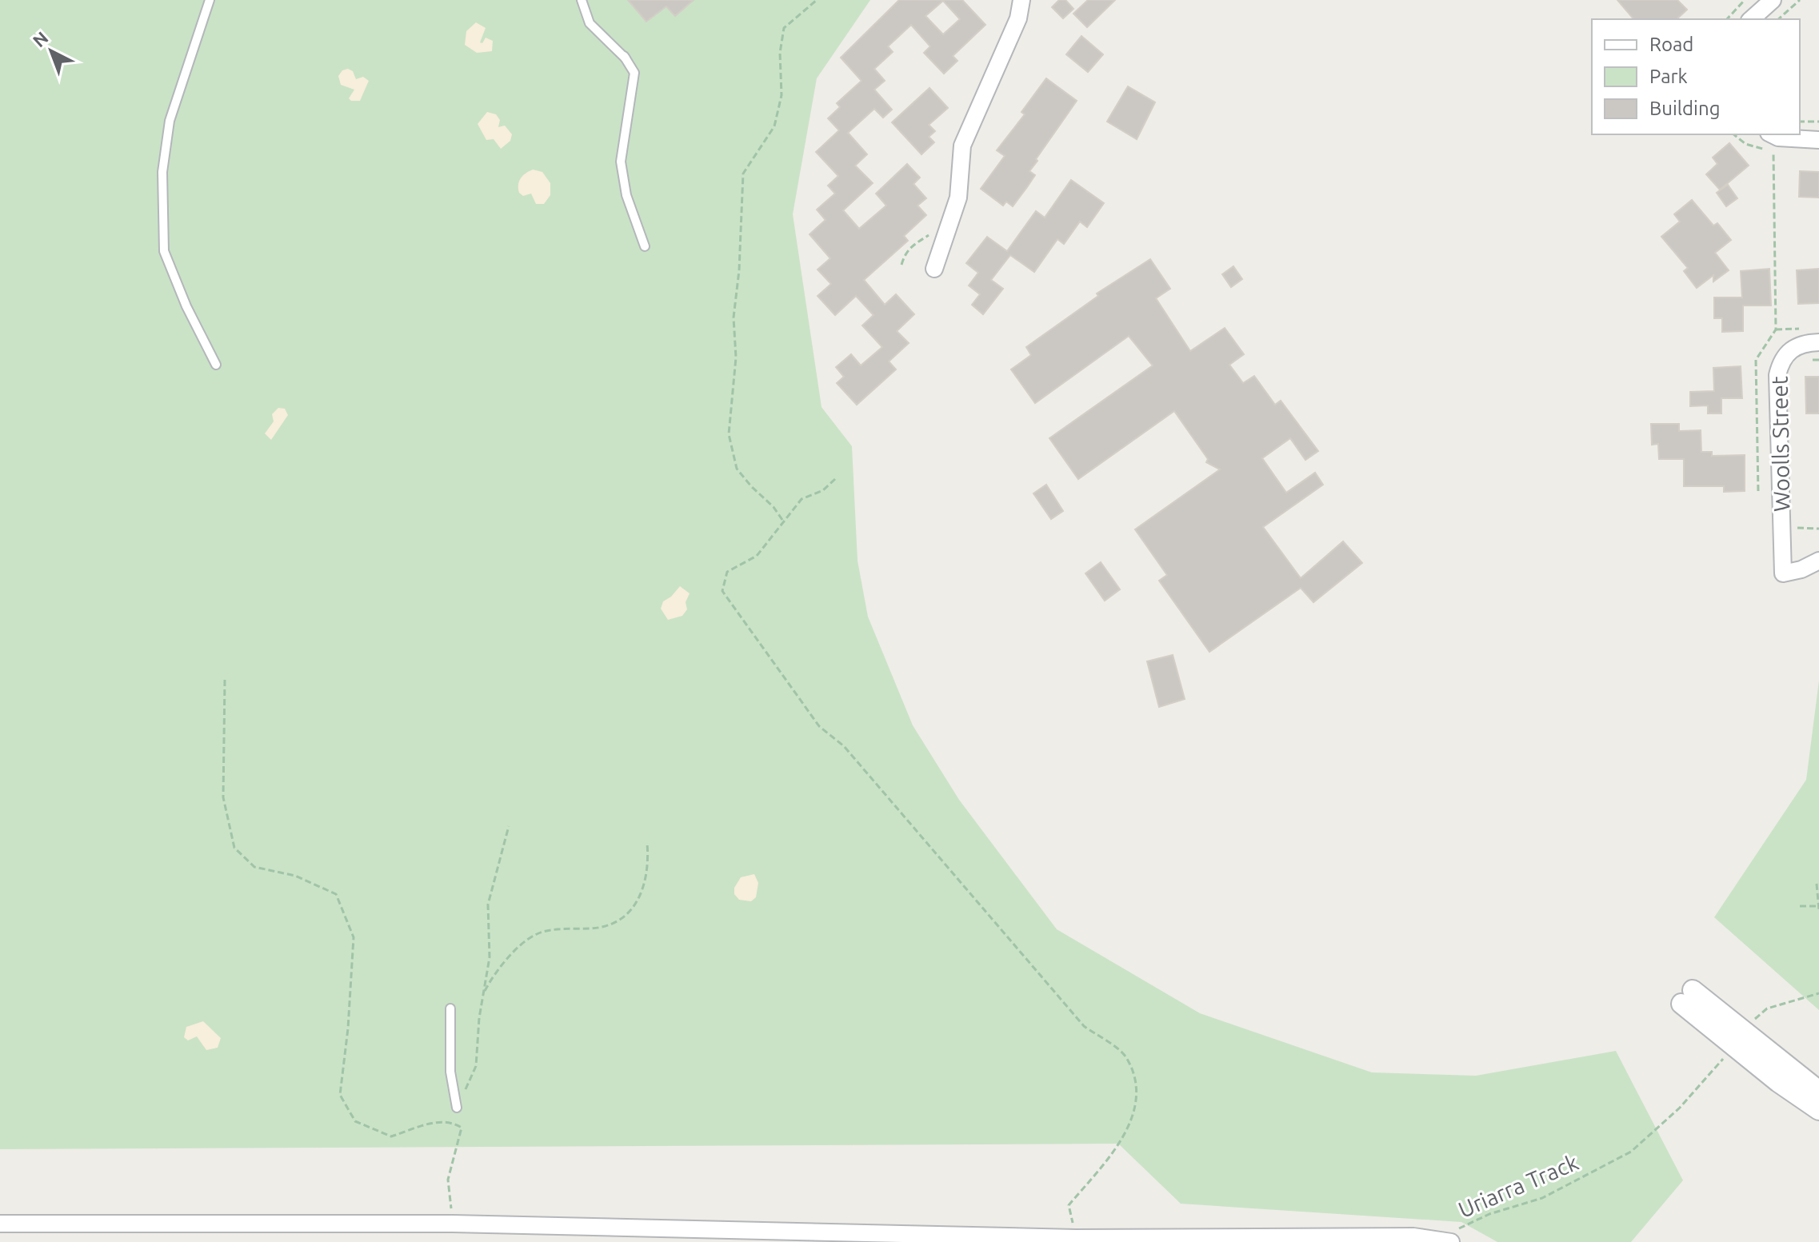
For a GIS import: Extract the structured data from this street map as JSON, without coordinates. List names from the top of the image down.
{
  "streets": {
    "street": ["Woolls Street"],
    "path": ["Uriarra Track"]
  },
  "legend": ["Road", "Park", "Building"],
  "north": "top left"
}
